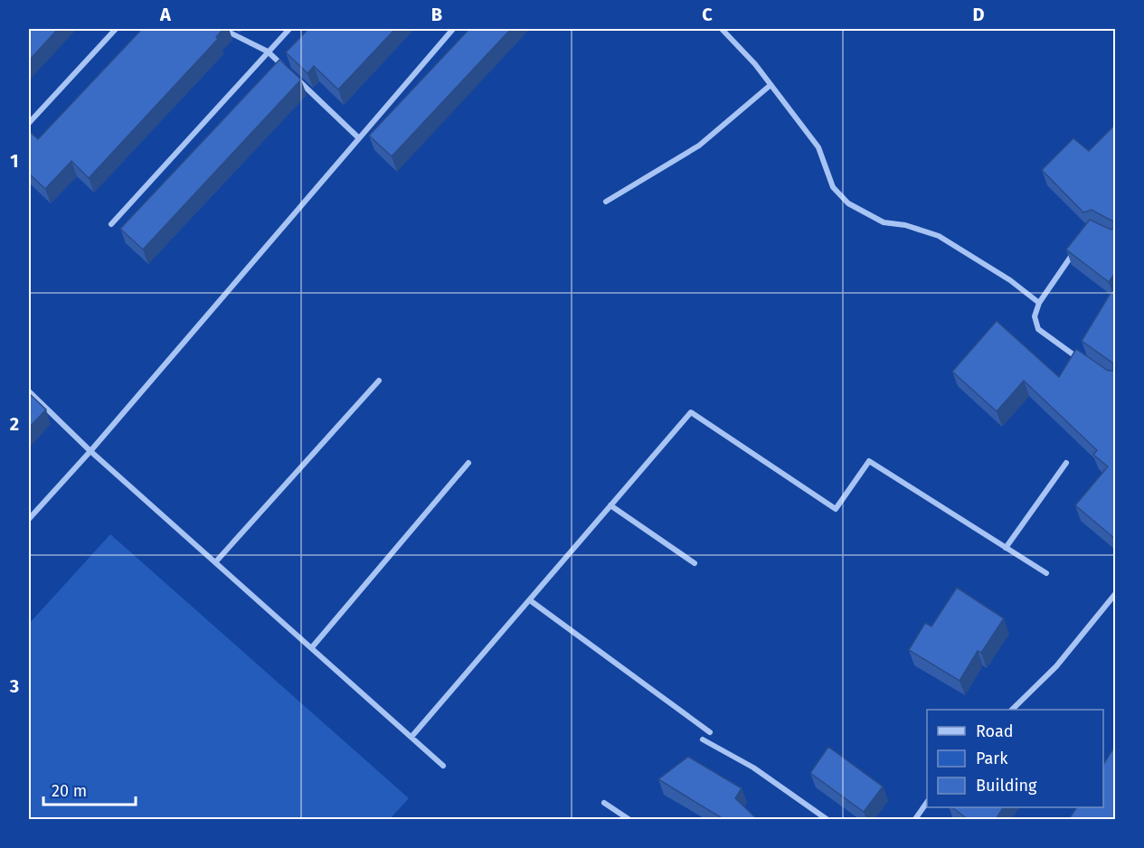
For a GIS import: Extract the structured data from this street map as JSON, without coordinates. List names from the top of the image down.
{
  "legend": ["Road", "Park", "Building"],
  "scale_bar": "20 m",
  "grid": {
    "columns": [
      "A",
      "B",
      "C",
      "D"
    ],
    "rows": ["1", "2", "3"]
  }
}
